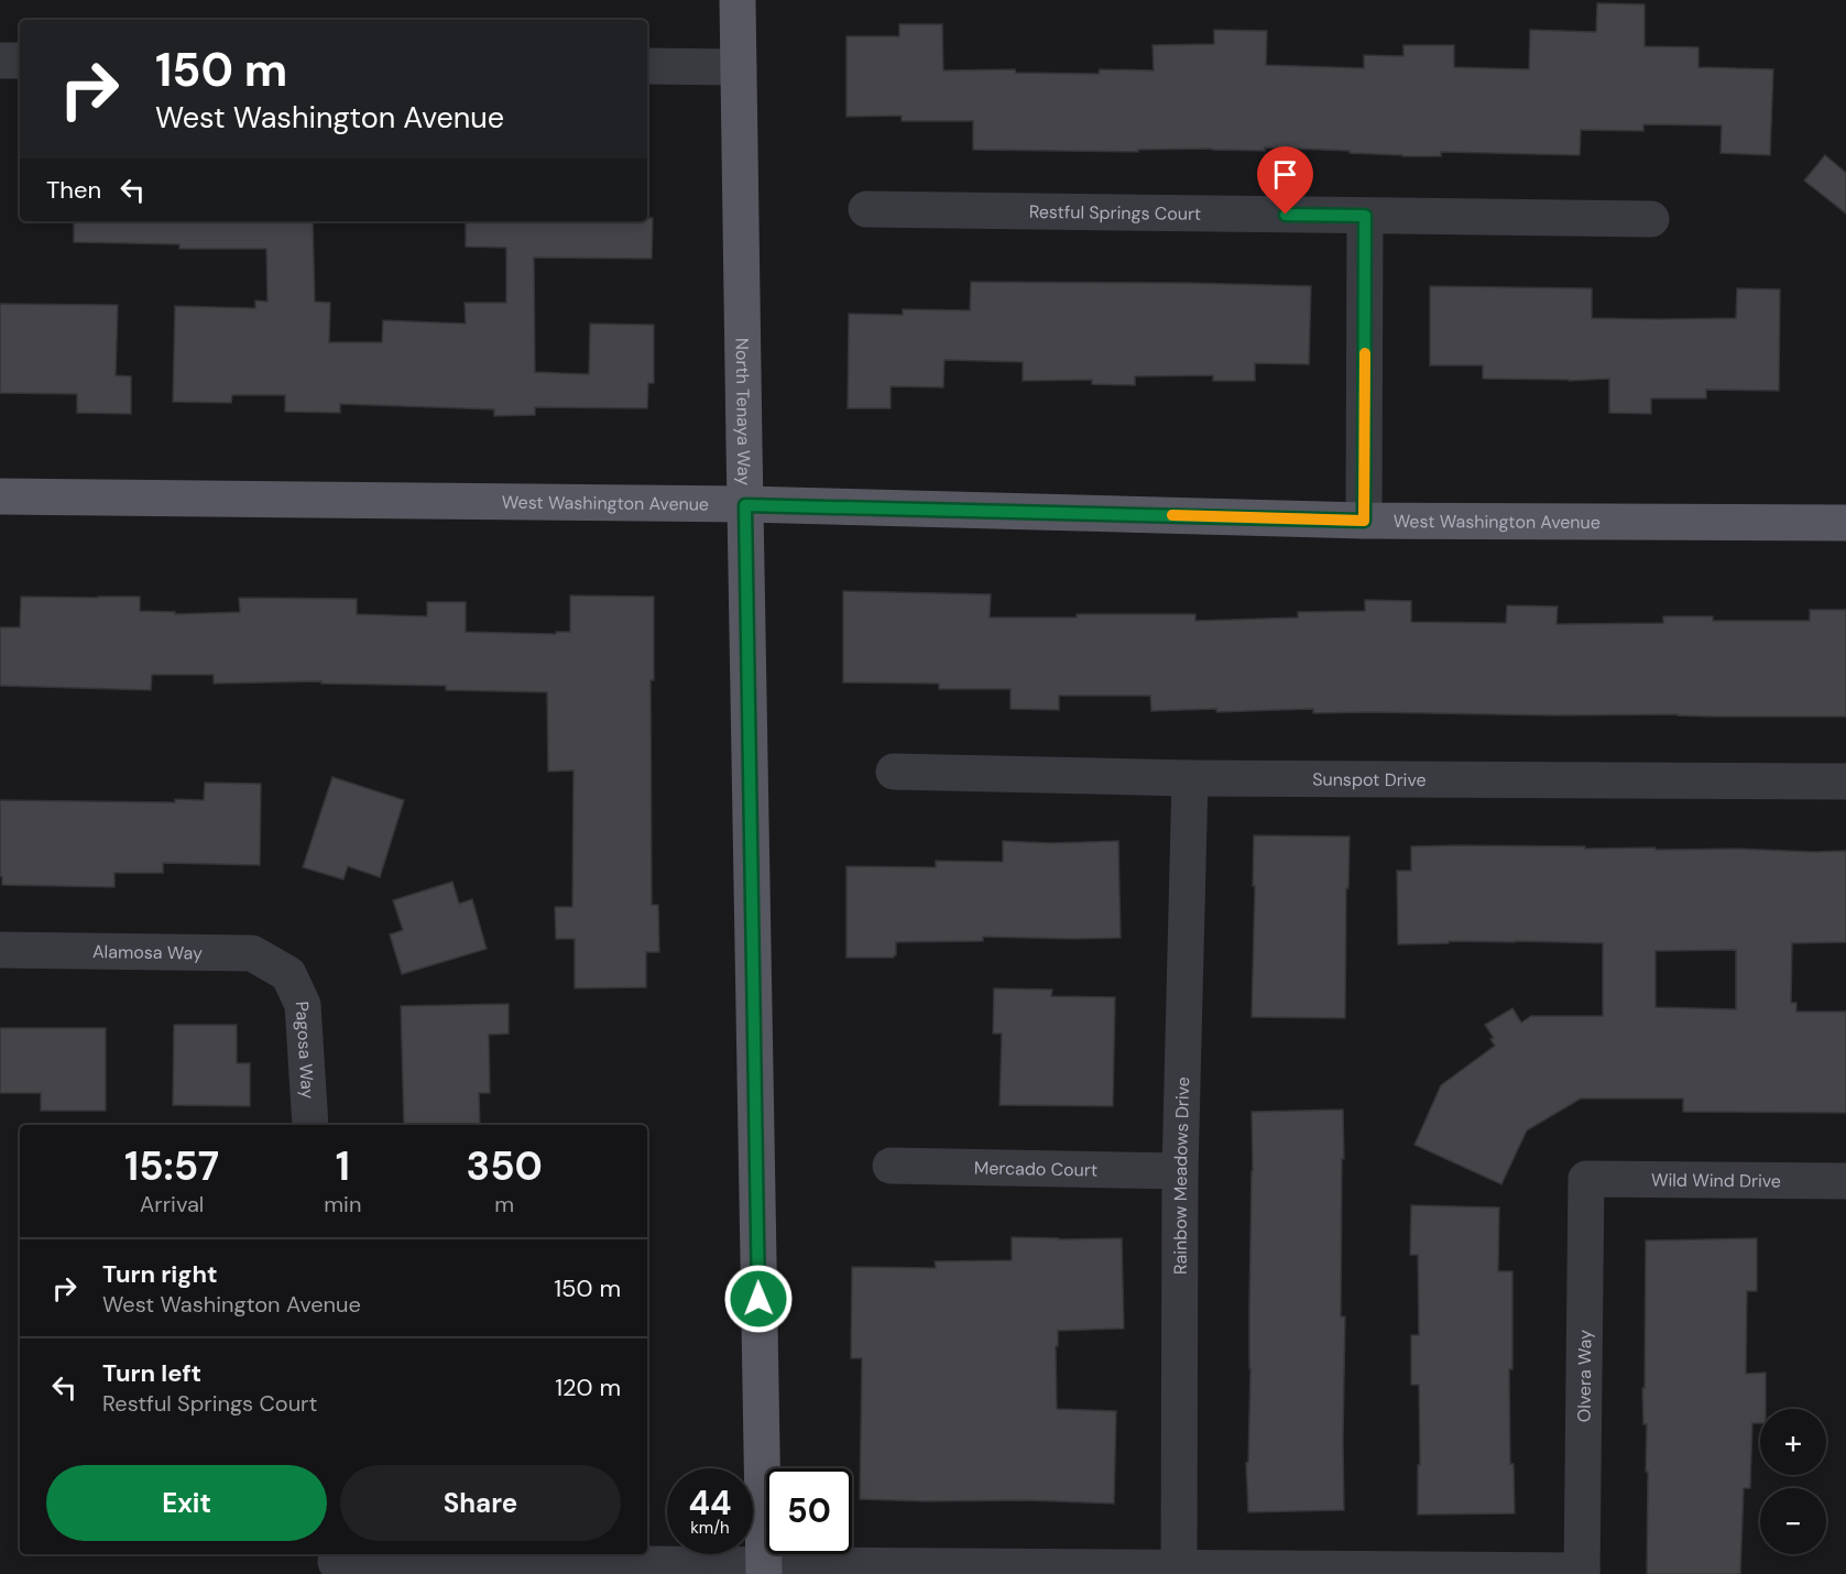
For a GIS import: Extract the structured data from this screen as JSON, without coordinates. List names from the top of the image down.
{
  "streets": {
    "main road": ["North Tenaya Way", "West Washington Avenue"],
    "street": [
      "Restful Springs Court",
      "Sunspot Drive",
      "Alamosa Way",
      "Pagosa Way",
      "Mercado Court",
      "Rainbow Meadows Drive",
      "Wild Wind Drive",
      "Olvera Way"
    ]
  },
  "crossings": [
    ["North Tenaya Way", "West Washington Avenue"],
    ["Sunspot Drive", "Rainbow Meadows Drive"],
    ["Alamosa Way", "Pagosa Way"],
    ["Mercado Court", "Rainbow Meadows Drive"],
    ["Wild Wind Drive", "Olvera Way"]
  ],
  "page": {
    "turn": ["150 m", "West Washington Avenue"],
    "then": "Then",
    "eta": [
      "15:57",
      "Arrival",
      "1",
      "min",
      "350",
      "m"
    ],
    "list": [
      {
        "name": "Turn right",
        "note": "West Washington Avenue",
        "value": "150 m"
      },
      {
        "name": "Turn left",
        "note": "Restful Springs Court",
        "value": "120 m"
      }
    ],
    "map_buttons": ["+", "−"],
    "buttons": ["Exit", "Share"],
    "speed": "44 km/h",
    "limit": "50"
  }
}
